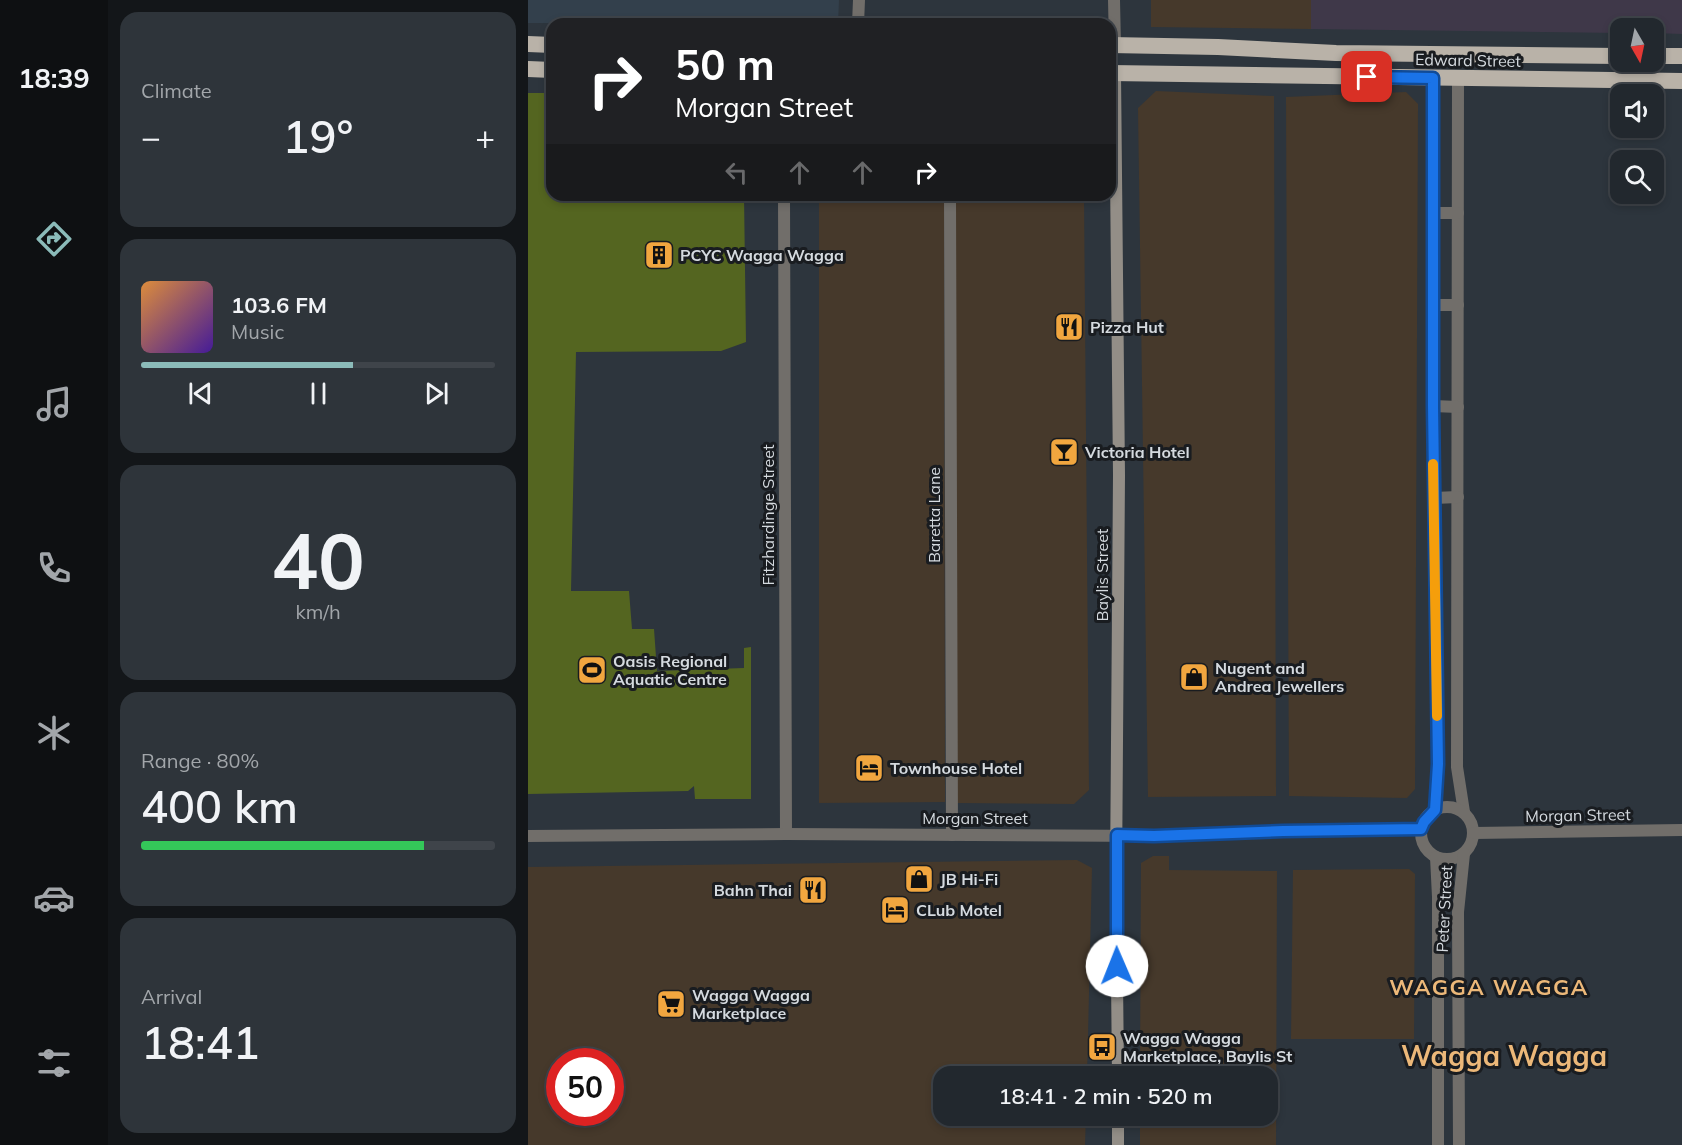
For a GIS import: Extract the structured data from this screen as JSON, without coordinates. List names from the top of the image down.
{
  "streets": {
    "highway": ["Edward Street"],
    "main road": ["Baylis Street"],
    "street": [
      "Fitzhardinge Street",
      "Baretta Lane",
      "Morgan Street",
      "Peter Street"
    ]
  },
  "crossings": [
    ["Fitzhardinge Street", "Morgan Street"],
    ["Baretta Lane", "Morgan Street"],
    ["Baylis Street", "Morgan Street"],
    ["Morgan Street", "Peter Street"]
  ],
  "districts": ["WAGGA WAGGA", "Wagga Wagga"],
  "places": {
    "building": ["PCYC Wagga Wagga"],
    "restaurant": ["Pizza Hut", "Bahn Thai"],
    "bar": ["Victoria Hotel"],
    "sports": ["Oasis Regional Aquatic Centre"],
    "shop": ["Nugent and Andrea Jewellers", "JB Hi-Fi"],
    "hotel": ["Townhouse Hotel", "CLub Motel"],
    "supermarket": ["Wagga Wagga Marketplace"],
    "bus stop": ["Wagga Wagga Marketplace, Baylis St"]
  },
  "north": "bottom",
  "page": {
    "tabs": "18:39",
    "tile": [
      "Climate",
      ["40", "km/h"],
      ["Range · 80%", "400 km"],
      ["Arrival", "18:41"]
    ],
    "turn": ["50 m", "Morgan Street"],
    "heat": ["−", "19°", "+"],
    "song": ["103.6 FM", "Music"],
    "limit": "50",
    "trip": "18:41 · 2 min · 520 m"
  }
}
